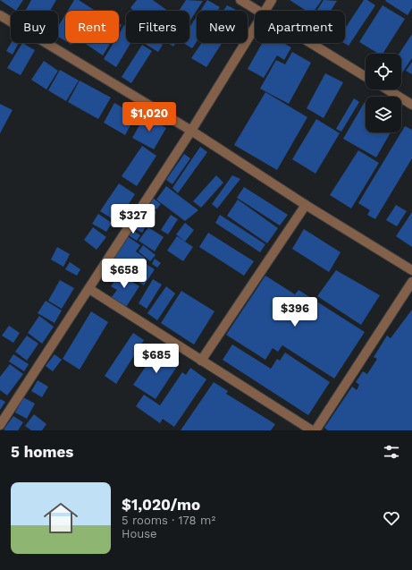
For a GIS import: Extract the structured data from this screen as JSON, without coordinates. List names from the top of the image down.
{
  "page": {
    "chip": [
      "Buy",
      "Rent",
      "Filters",
      "New",
      "Apartment"
    ],
    "price": [
      "$1,020",
      "$327",
      "$658",
      "$396",
      "$685"
    ],
    "heading": "5 homes",
    "list": [
      {
        "name": "$1,020/mo",
        "note": "5 rooms · 178 m² · House"
      }
    ]
  }
}
